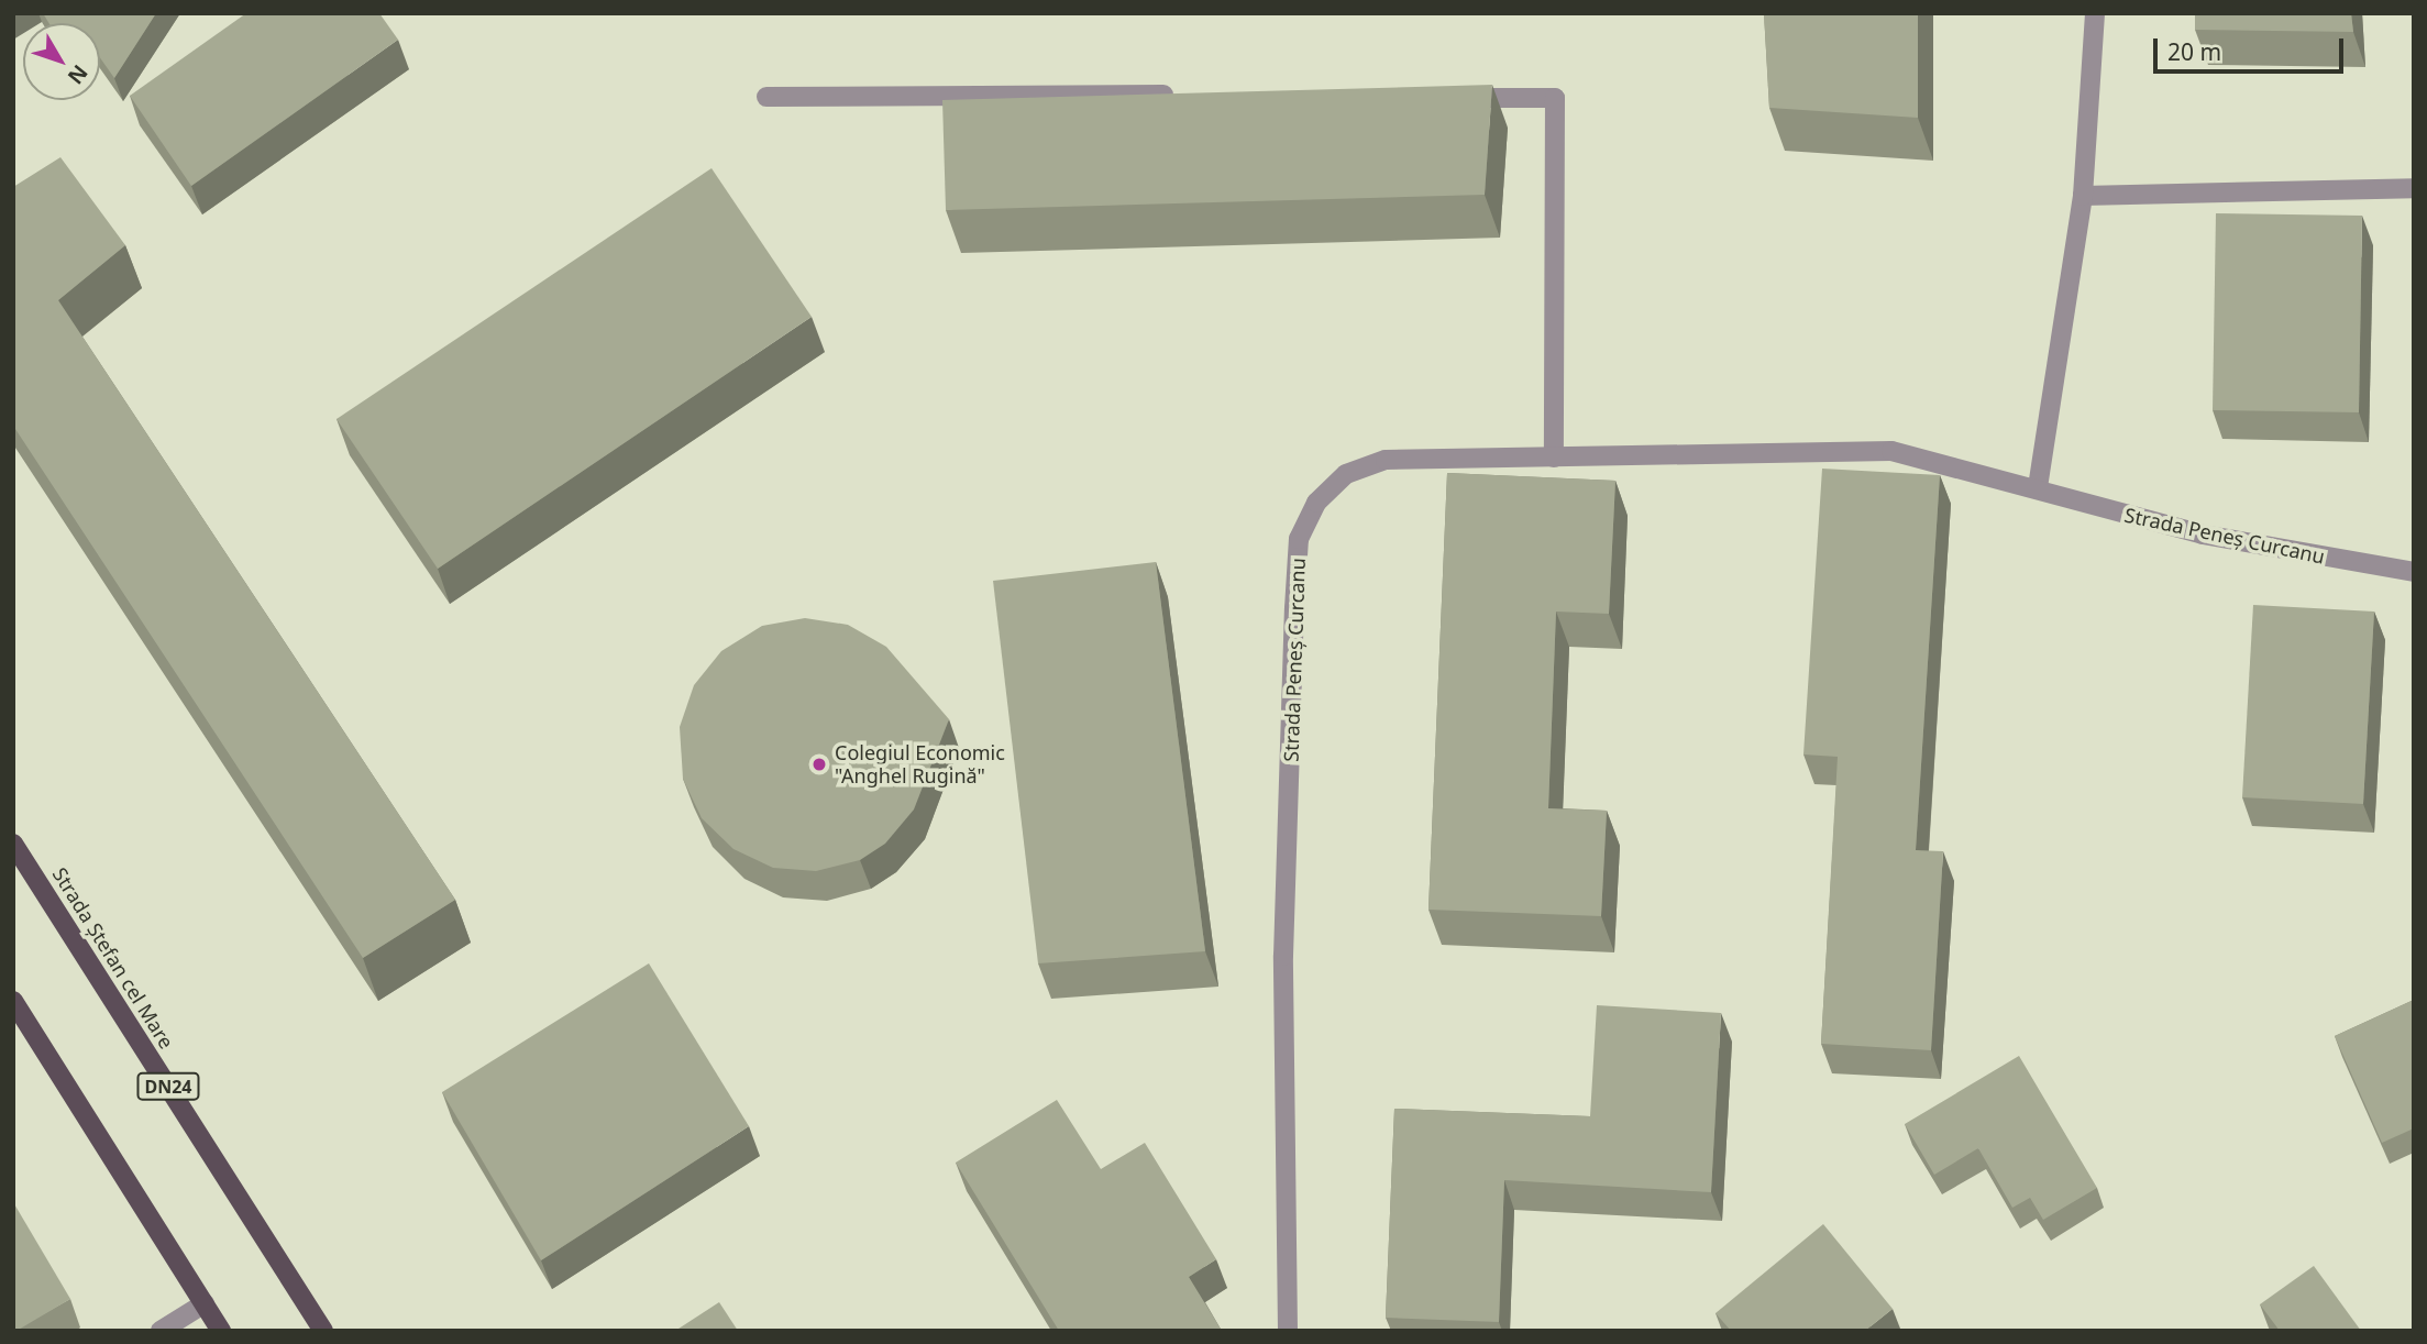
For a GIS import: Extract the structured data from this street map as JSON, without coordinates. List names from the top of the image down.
{
  "streets": {
    "main road": ["Strada Ștefan cel Mare", "DN24"],
    "street": ["Strada Peneș Curcanu"]
  },
  "places": ["Colegiul Economic \"Anghel Rugină\""],
  "scale_bar": "20 m",
  "north": "bottom right"
}
